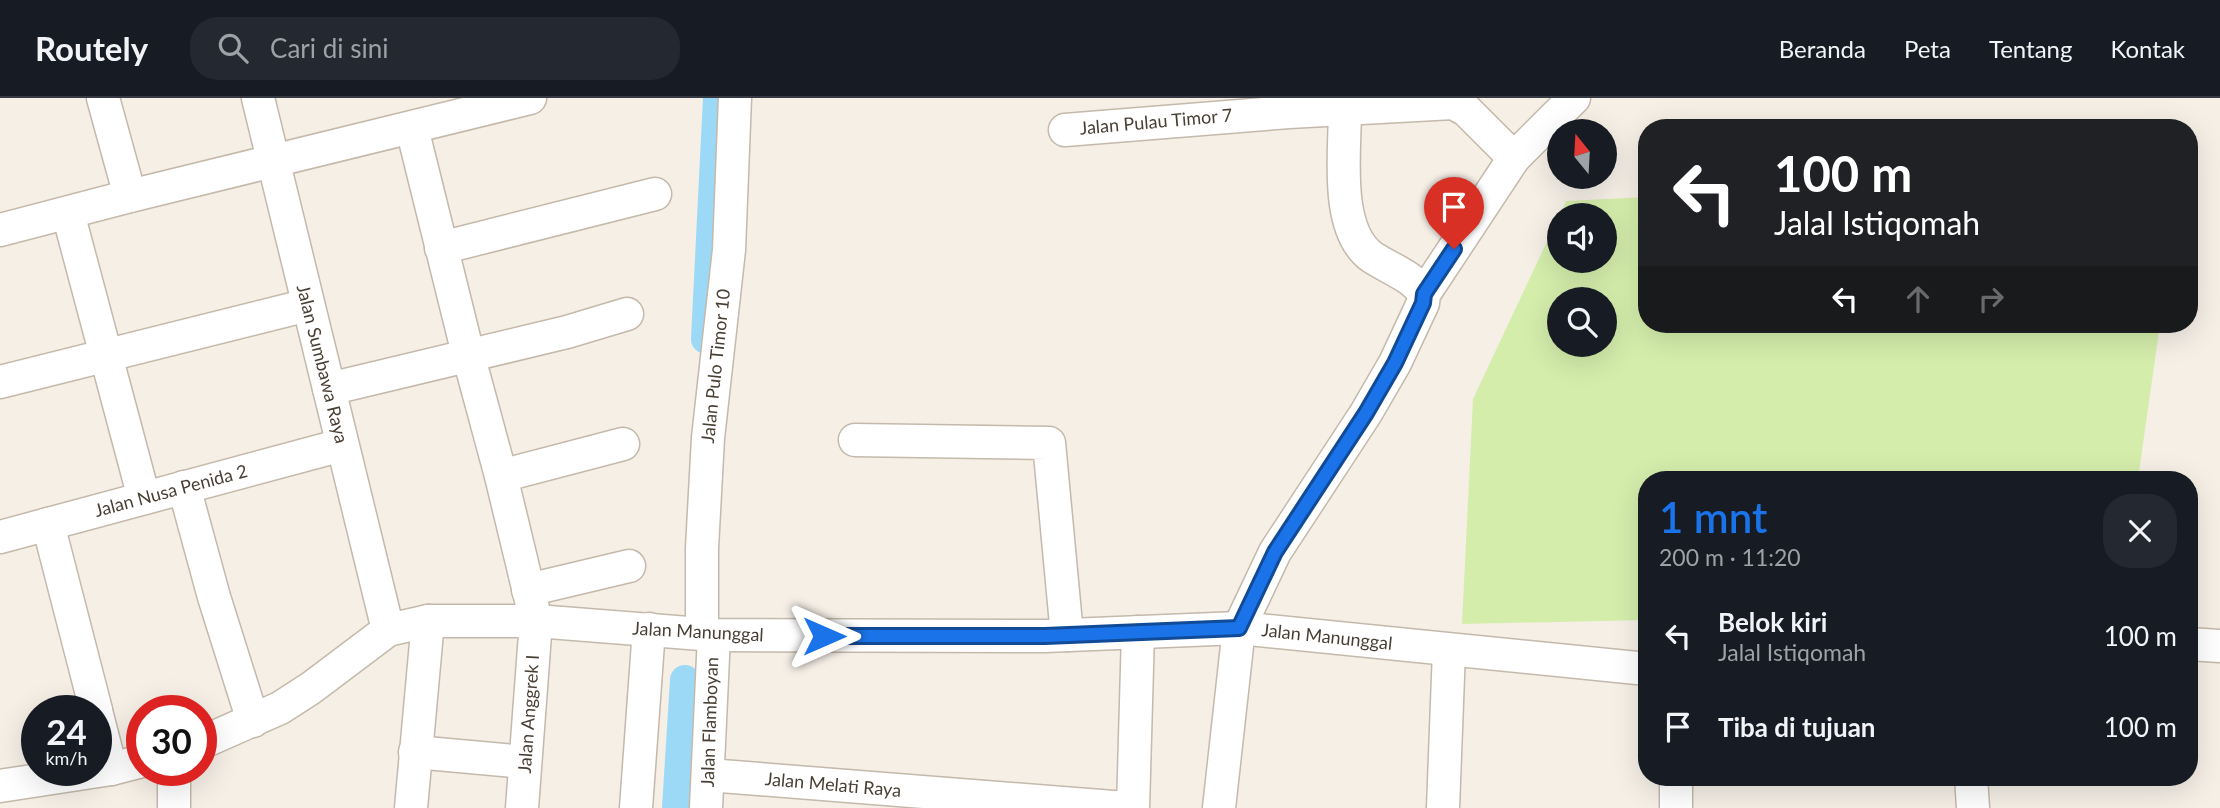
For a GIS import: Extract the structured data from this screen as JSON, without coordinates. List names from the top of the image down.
{
  "streets": {
    "street": [
      "Jalan Pulau Timor 7",
      "Jalan Sumbawa Raya",
      "Jalan Pulo Timor 10",
      "Jalan Nusa Penida 2",
      "Jalan Manunggal",
      "Jalan Anggrek I",
      "Jalan Flamboyan",
      "Jalan Melati Raya"
    ]
  },
  "crossings": [
    ["Jalan Sumbawa Raya", "Jalan Nusa Penida 2"],
    ["Jalan Sumbawa Raya", "Jalan Manunggal"],
    ["Jalan Pulo Timor 10", "Jalan Manunggal"],
    ["Jalan Pulo Timor 10", "Jalan Flamboyan"],
    ["Jalan Manunggal", "Jalan Anggrek I"],
    ["Jalan Manunggal", "Jalan Flamboyan"],
    ["Jalan Flamboyan", "Jalan Melati Raya"]
  ],
  "north": "top",
  "page": {
    "header": "Routely",
    "search": "Cari di sini",
    "nav": [
      "Beranda",
      "Peta",
      "Tentang",
      "Kontak"
    ],
    "turn": ["100 m", "Jalal Istiqomah"],
    "heading": ["1 mnt", "200 m · 11:20"],
    "list": [
      {
        "name": "Belok kiri",
        "note": "Jalal Istiqomah",
        "value": "100 m"
      },
      {
        "name": "Tiba di tujuan",
        "value": "100 m"
      }
    ],
    "speed": "24 km/h",
    "limit": "30"
  }
}
